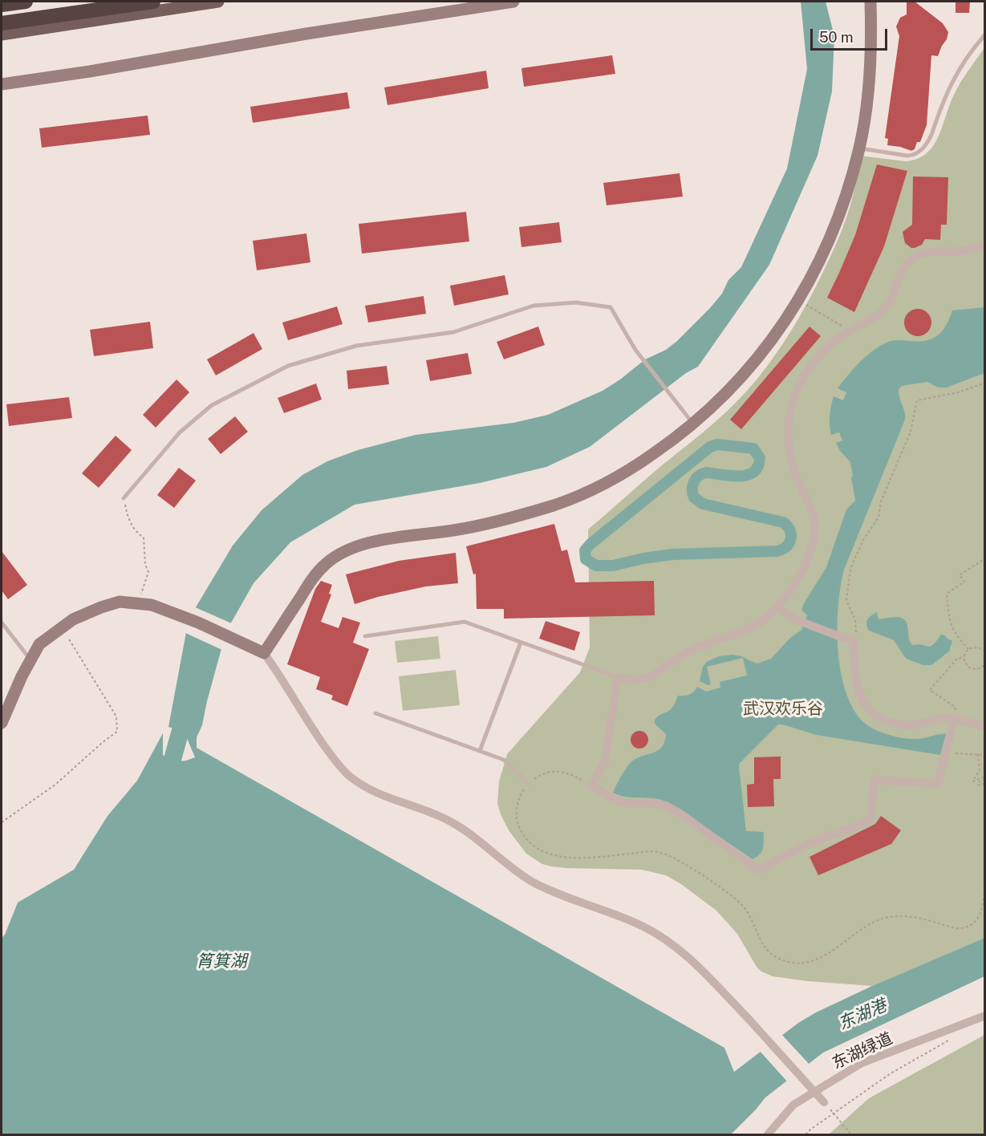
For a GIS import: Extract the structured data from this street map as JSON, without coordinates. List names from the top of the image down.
{
  "streets": {
    "street": ["东湖绿道"]
  },
  "water": ["筲箕湖", "东湖港"],
  "parks": ["武汉欢乐谷"],
  "scale_bar": "50 m"
}
